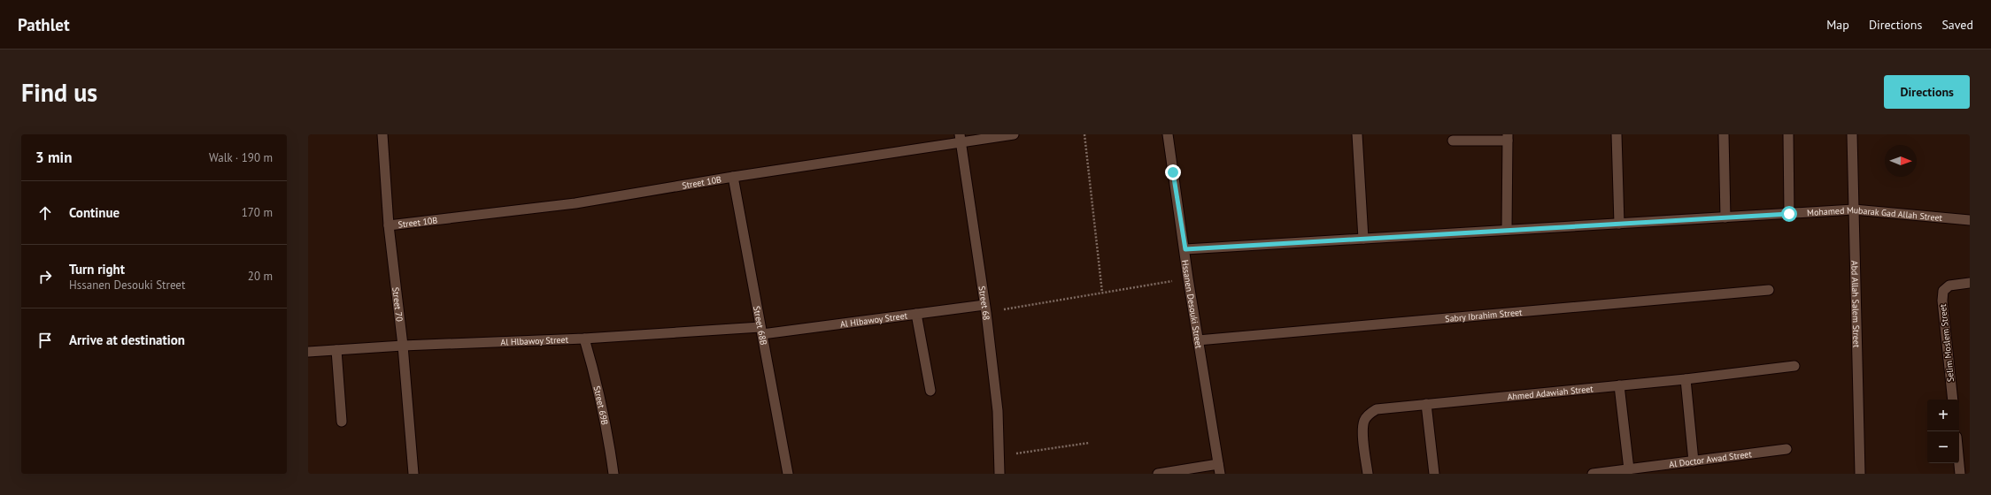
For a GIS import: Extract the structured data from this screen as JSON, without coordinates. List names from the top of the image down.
{
  "streets": {
    "street": [
      "Street 10B",
      "Mohamed Mubarak Gad Allah Street",
      "Street 68",
      "Street 70",
      "Hssanen Desouki Street",
      "Abd Allah Salem Street",
      "Sabry Ibrahim Street",
      "Al Hlbawoy Street",
      "Street 68B",
      "Selim Moslem Street",
      "Ahmed Adawiah Street",
      "Street 69B",
      "Al Doctor Awad Street"
    ]
  },
  "crossings": [
    ["Street 10B", "Street 68"],
    ["Street 10B", "Street 70"],
    ["Street 10B", "Street 68B"],
    ["Mohamed Mubarak Gad Allah Street", "Hssanen Desouki Street"],
    ["Mohamed Mubarak Gad Allah Street", "Abd Allah Salem Street"],
    ["Street 68", "Al Hlbawoy Street"],
    ["Street 70", "Al Hlbawoy Street"],
    ["Hssanen Desouki Street", "Sabry Ibrahim Street"],
    ["Al Hlbawoy Street", "Street 68B"],
    ["Al Hlbawoy Street", "Street 69B"]
  ],
  "north": "right",
  "page": {
    "header": "Pathlet",
    "nav": ["Map", "Directions", "Saved"],
    "buttons": "Directions",
    "title": "Find us",
    "heading": ["3 min", "Walk · 190 m"],
    "list": [
      ["Continue", "170 m"],
      ["Turn right", "Hssanen Desouki Street", "20 m"],
      "Arrive at destination"
    ],
    "map_buttons": ["+", "−"]
  }
}
